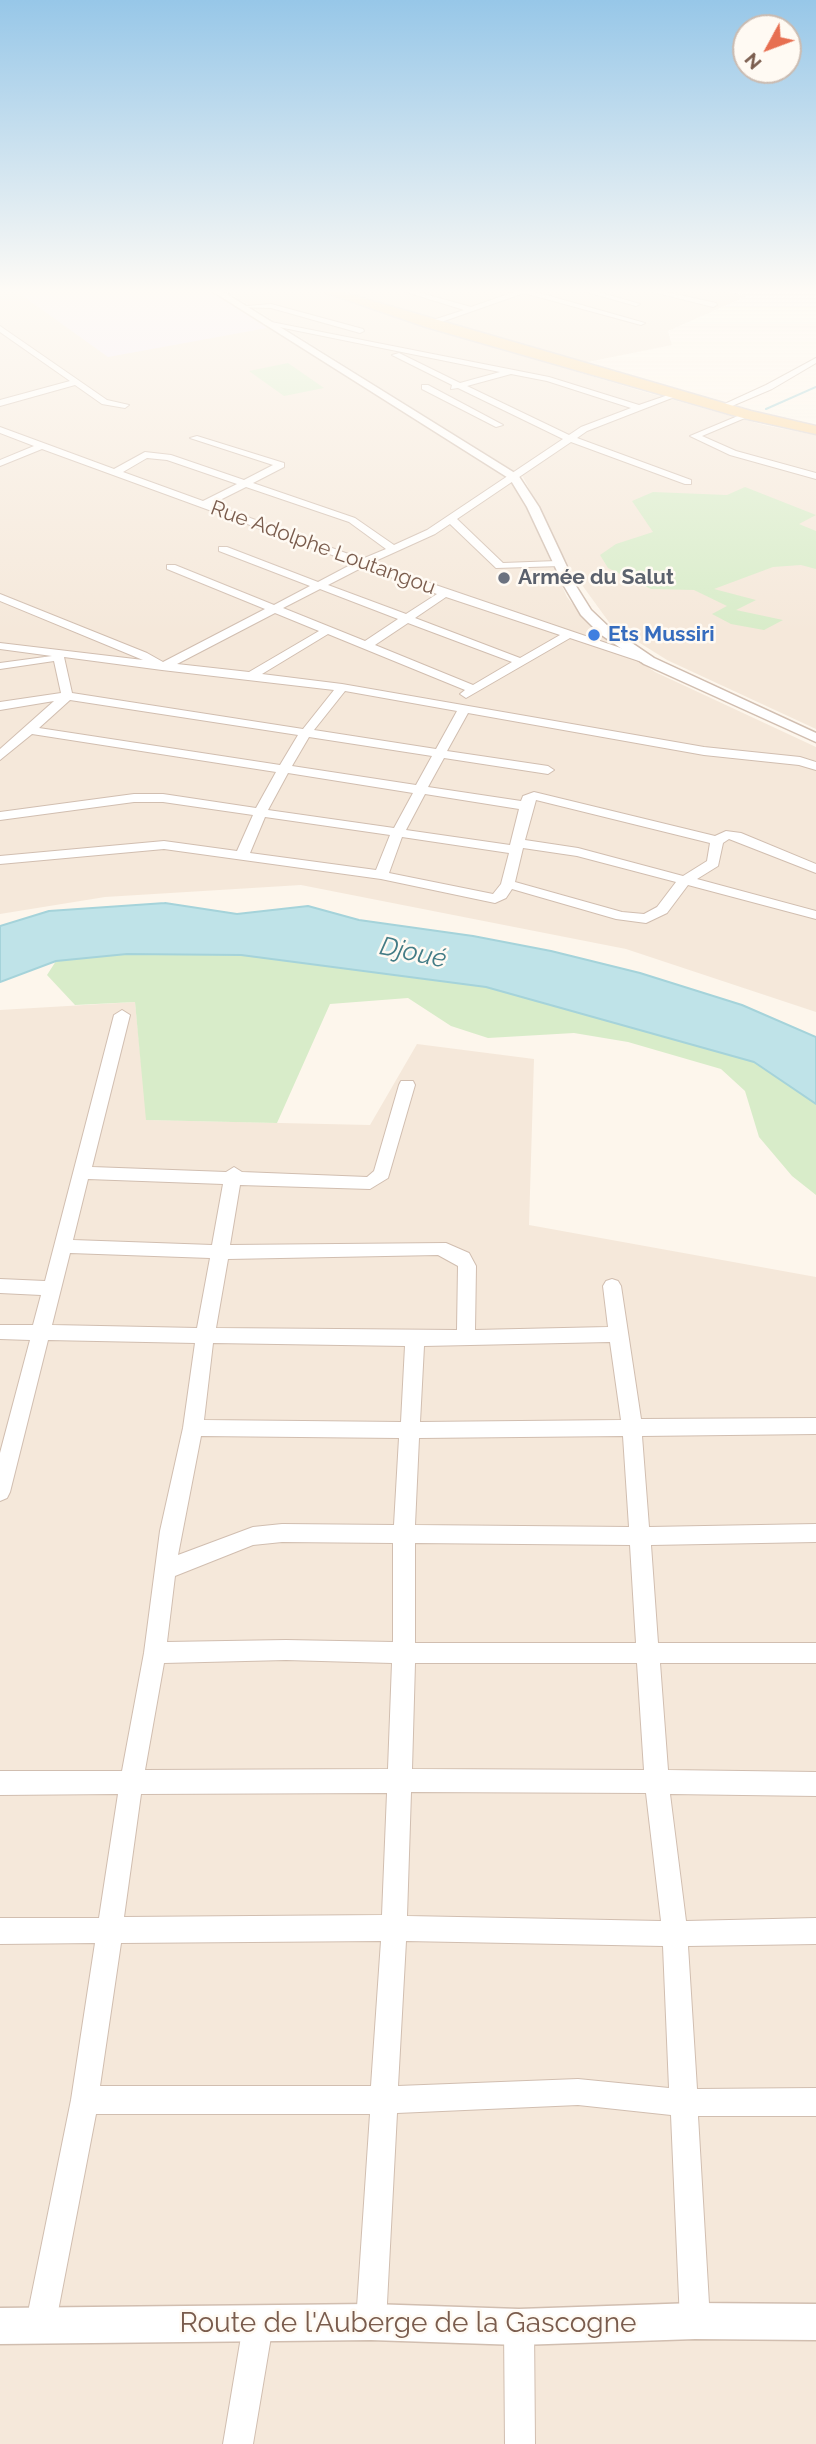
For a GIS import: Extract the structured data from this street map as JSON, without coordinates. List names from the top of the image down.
{
  "streets": {
    "street": ["Rue Adolphe Loutangou", "Route de l'Auberge de la Gascogne"]
  },
  "water": ["Djoué"],
  "places": ["Armée du Salut", "Ets Mussiri"],
  "north": "bottom left"
}
